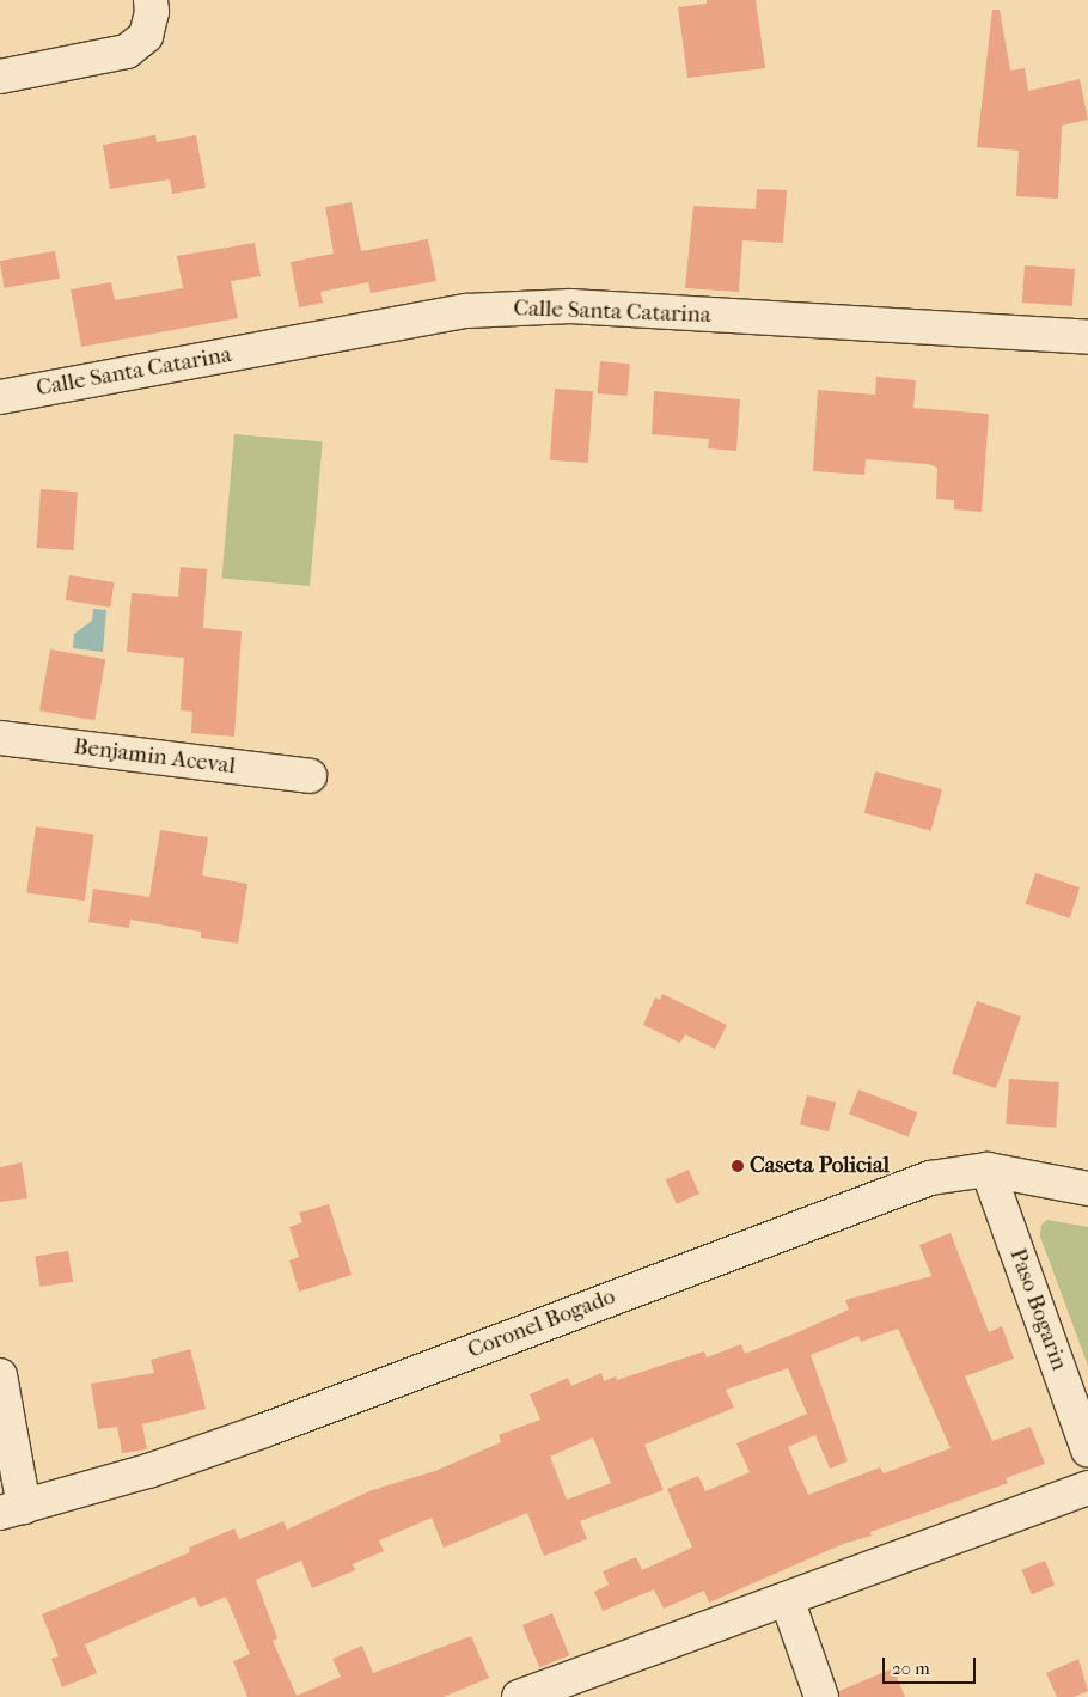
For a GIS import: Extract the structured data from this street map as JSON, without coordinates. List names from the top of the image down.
{
  "streets": {
    "street": [
      "Calle Santa Catarina",
      "Benjamin Aceval",
      "Paso Bogarin",
      "Coronel Bogado"
    ]
  },
  "crossings": [
    ["Paso Bogarin", "Coronel Bogado"]
  ],
  "places": ["Caseta Policial"],
  "scale_bar": "20 m"
}
